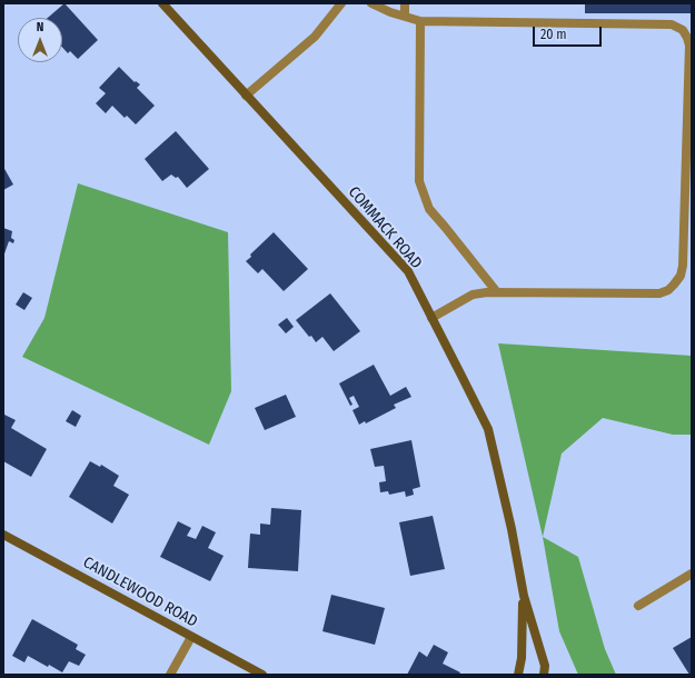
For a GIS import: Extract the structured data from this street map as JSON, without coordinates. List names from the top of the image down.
{
  "streets": {
    "street": ["COMMACK ROAD", "CANDLEWOOD ROAD"]
  },
  "scale_bar": "20 m",
  "north": "top"
}
